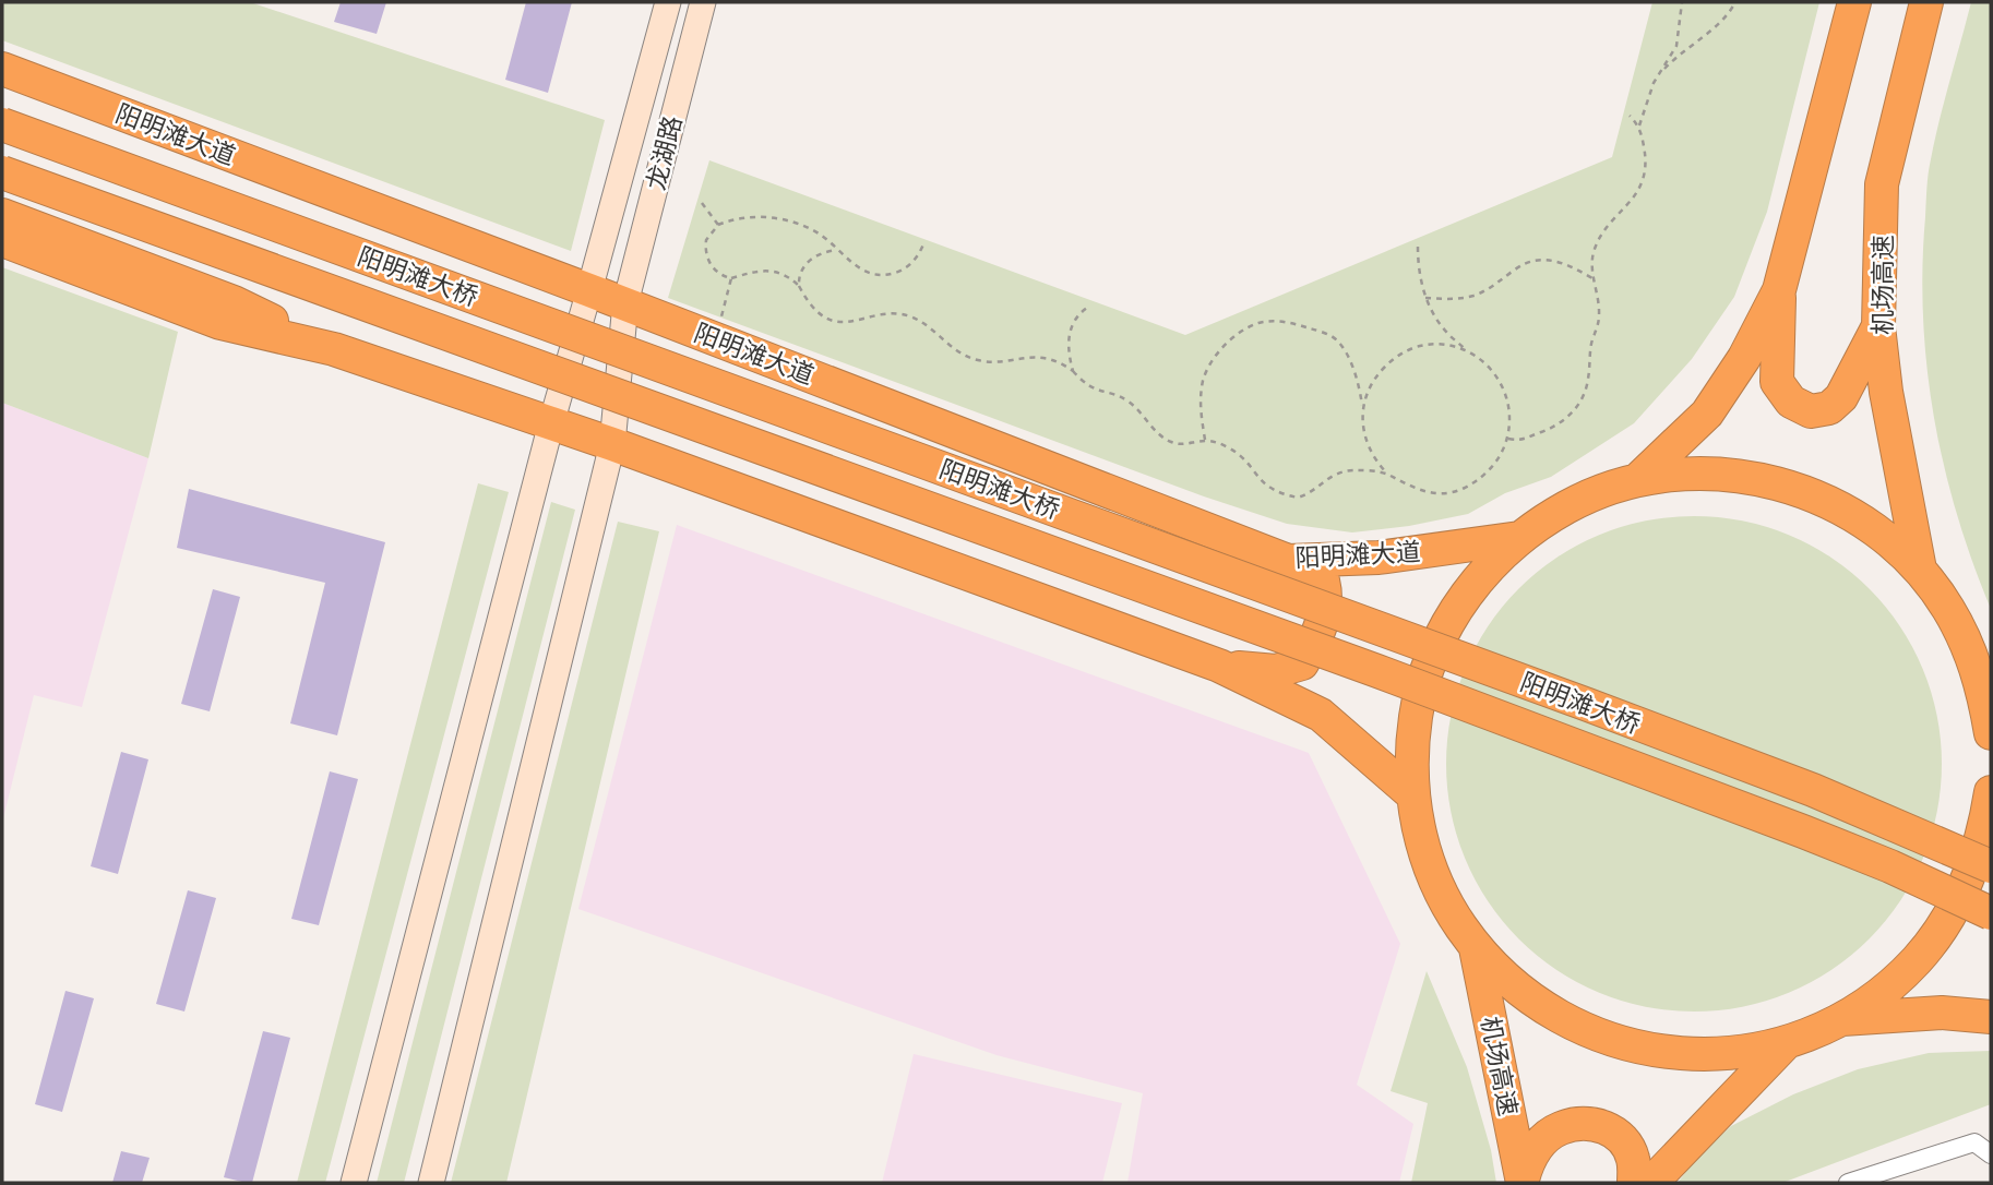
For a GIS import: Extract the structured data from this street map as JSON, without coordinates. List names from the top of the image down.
{
  "streets": {
    "highway": ["阳明滩大道", "阳明滩大桥", "机场高速"],
    "main road": ["龙湖路"]
  },
  "crossings": [
    ["阳明滩大道", "龙湖路"]
  ]
}
